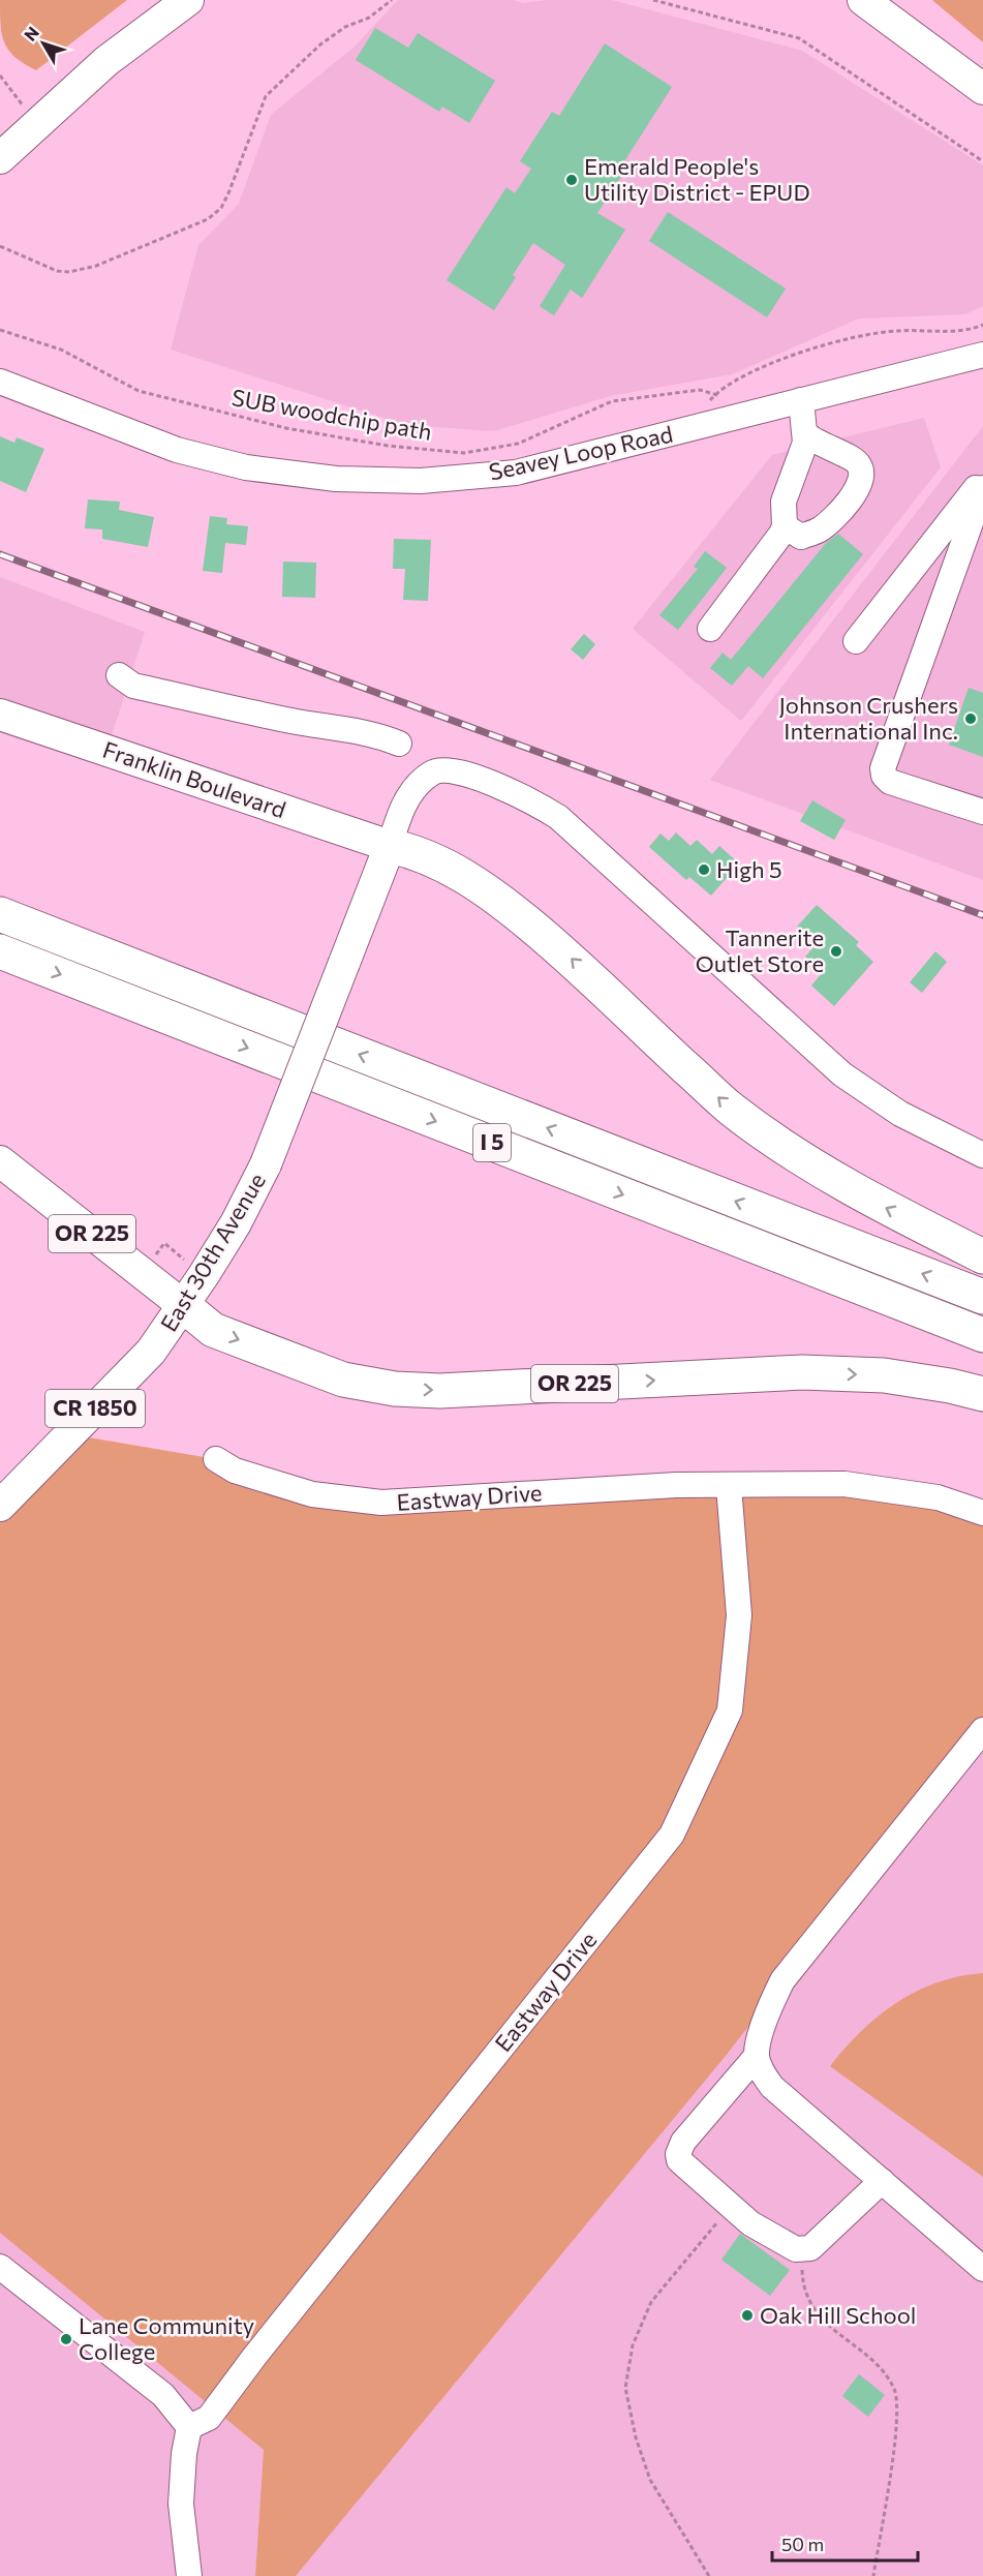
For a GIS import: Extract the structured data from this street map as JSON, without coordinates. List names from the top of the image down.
{
  "streets": {
    "highway": ["I 5", "OR 225"],
    "main road": ["Franklin Boulevard", "East 30th Avenue", "CR 1850"],
    "street": ["Seavey Loop Road", "Eastway Drive"],
    "path": ["SUB woodchip path"]
  },
  "crossings": [
    ["Franklin Boulevard", "East 30th Avenue"],
    ["OR 225", "East 30th Avenue"]
  ],
  "places": [
    "Emerald People's Utility District - EPUD",
    "Johnson Crushers International Inc.",
    "High 5",
    "Tannerite Outlet Store",
    "Oak Hill School",
    "Lane Community College"
  ],
  "scale_bar": "50 m",
  "north": "top left"
}
